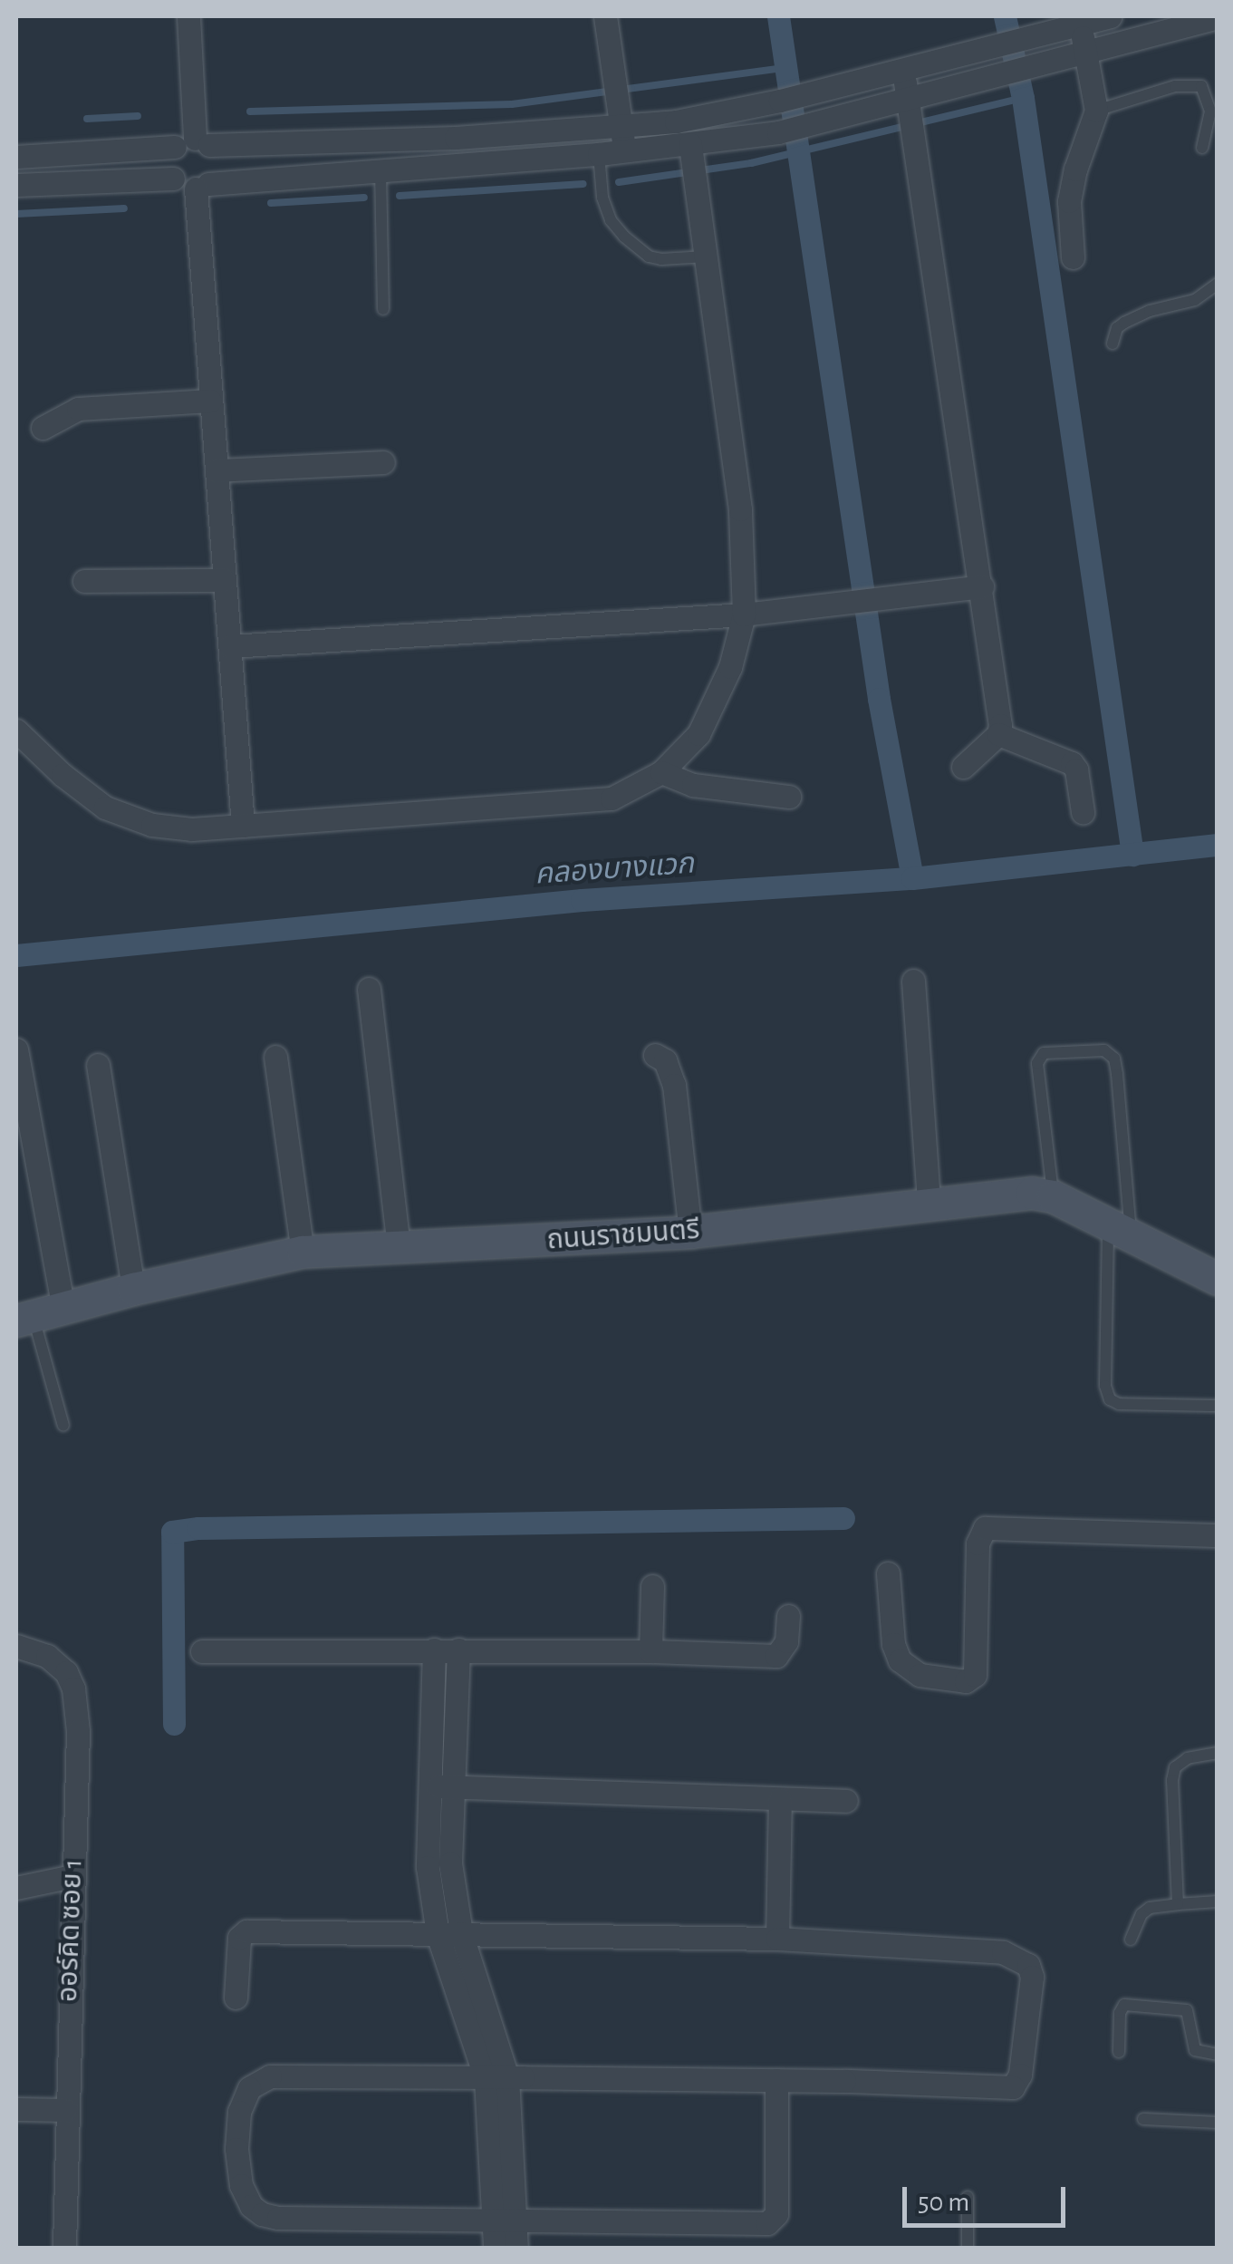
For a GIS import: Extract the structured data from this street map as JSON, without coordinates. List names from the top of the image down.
{
  "streets": {
    "street": ["ถนนราชมนตรี", "ออร์คิด ซอย 1"]
  },
  "water": ["คลองบางแวก"],
  "scale_bar": "50 m"
}
